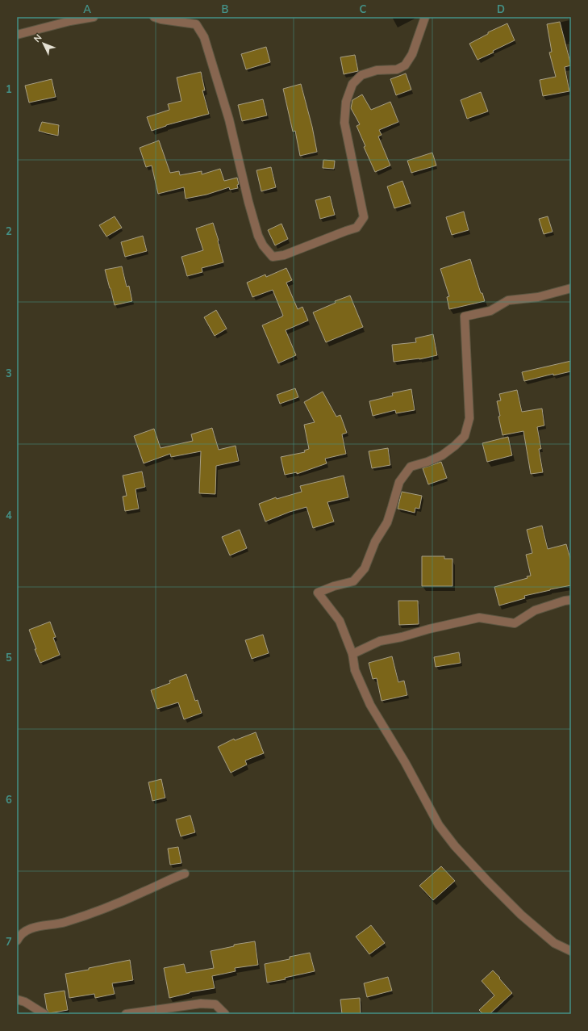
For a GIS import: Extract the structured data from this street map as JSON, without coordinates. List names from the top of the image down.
{
  "north": "top left",
  "grid": {
    "columns": [
      "A",
      "B",
      "C",
      "D"
    ],
    "rows": [
      "1",
      "2",
      "3",
      "4",
      "5",
      "6",
      "7"
    ]
  }
}
